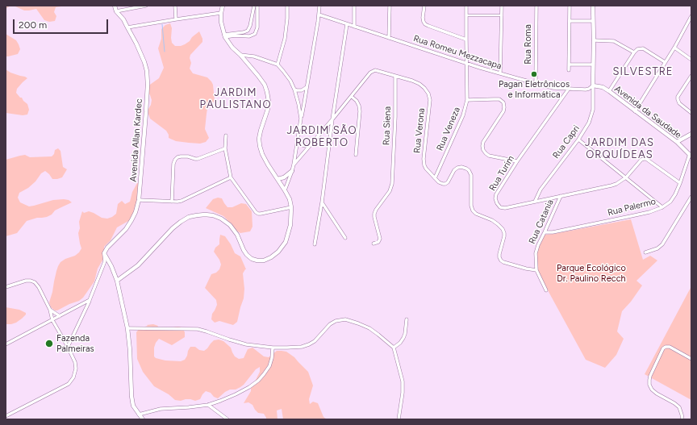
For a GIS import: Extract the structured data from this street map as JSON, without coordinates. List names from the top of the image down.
{
  "streets": {
    "street": [
      "Rua Roma",
      "Rua Romeu Mezzacapa",
      "Avenida da Saudade",
      "Rua Siena",
      "Rua Veneza",
      "Rua Verona",
      "Avenida Allan Kardec",
      "Rua Capri",
      "Rua Turim",
      "Rua Palermo",
      "Rua Catania"
    ]
  },
  "crossings": [
    ["Rua Roma", "Rua Romeu Mezzacapa"],
    ["Rua Romeu Mezzacapa", "Avenida da Saudade"],
    ["Rua Romeu Mezzacapa", "Rua Veneza"],
    ["Rua Romeu Mezzacapa", "Rua Capri"],
    ["Rua Romeu Mezzacapa", "Rua Turim"],
    ["Avenida da Saudade", "Rua Capri"],
    ["Avenida da Saudade", "Rua Palermo"],
    ["Rua Siena", "Rua Verona"],
    ["Rua Veneza", "Rua Verona"],
    ["Rua Capri", "Rua Turim"],
    ["Rua Turim", "Rua Palermo"],
    ["Rua Turim", "Rua Catania"],
    ["Rua Palermo", "Rua Catania"]
  ],
  "districts": [
    "SILVESTRE",
    "JARDIM PAULISTANO",
    "JARDIM SÃO ROBERTO",
    "JARDIM DAS ORQUÍDEAS"
  ],
  "parks": ["Parque Ecológico Dr. Paulino Recch"],
  "places": ["Pagan Eletrônicos e Informática", "Fazenda Palmeiras"],
  "scale_bar": "200 m"
}
